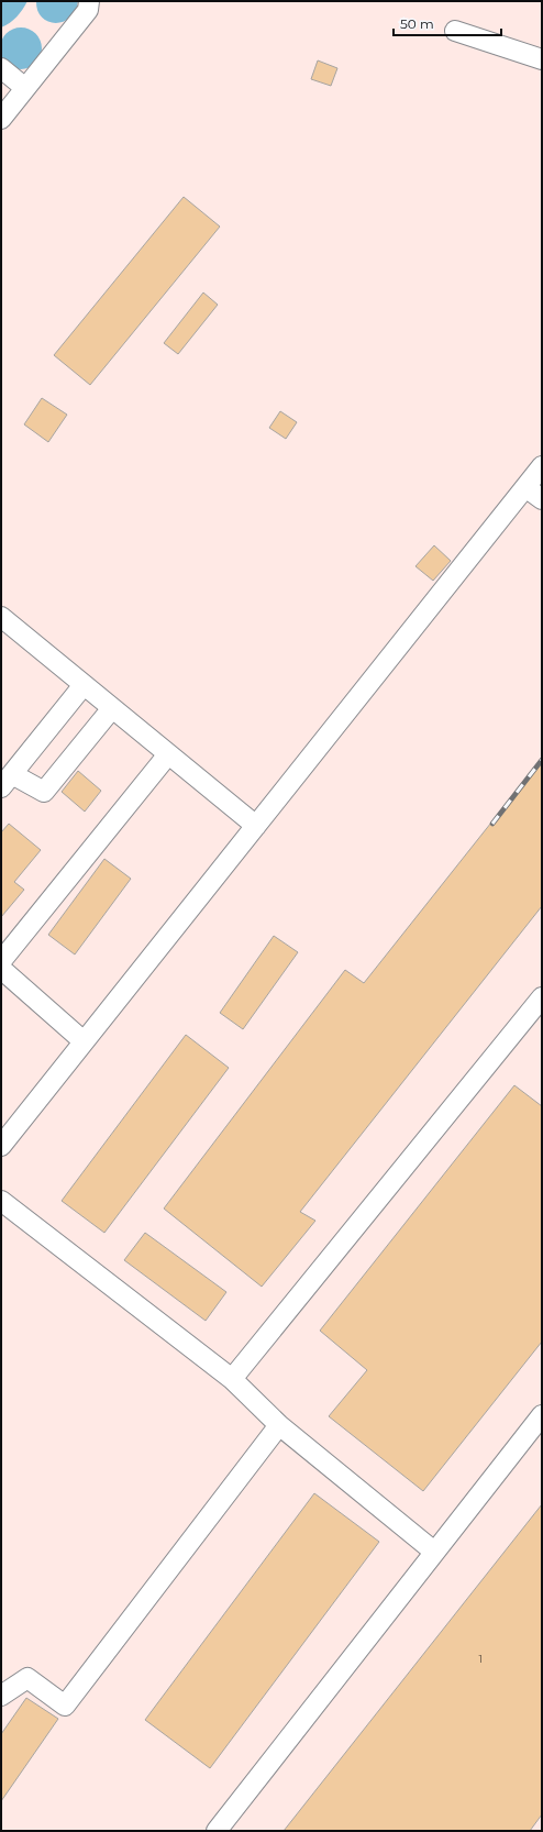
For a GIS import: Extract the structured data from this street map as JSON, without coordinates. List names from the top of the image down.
{
  "house_numbers": ["1"],
  "scale_bar": "50 m"
}
